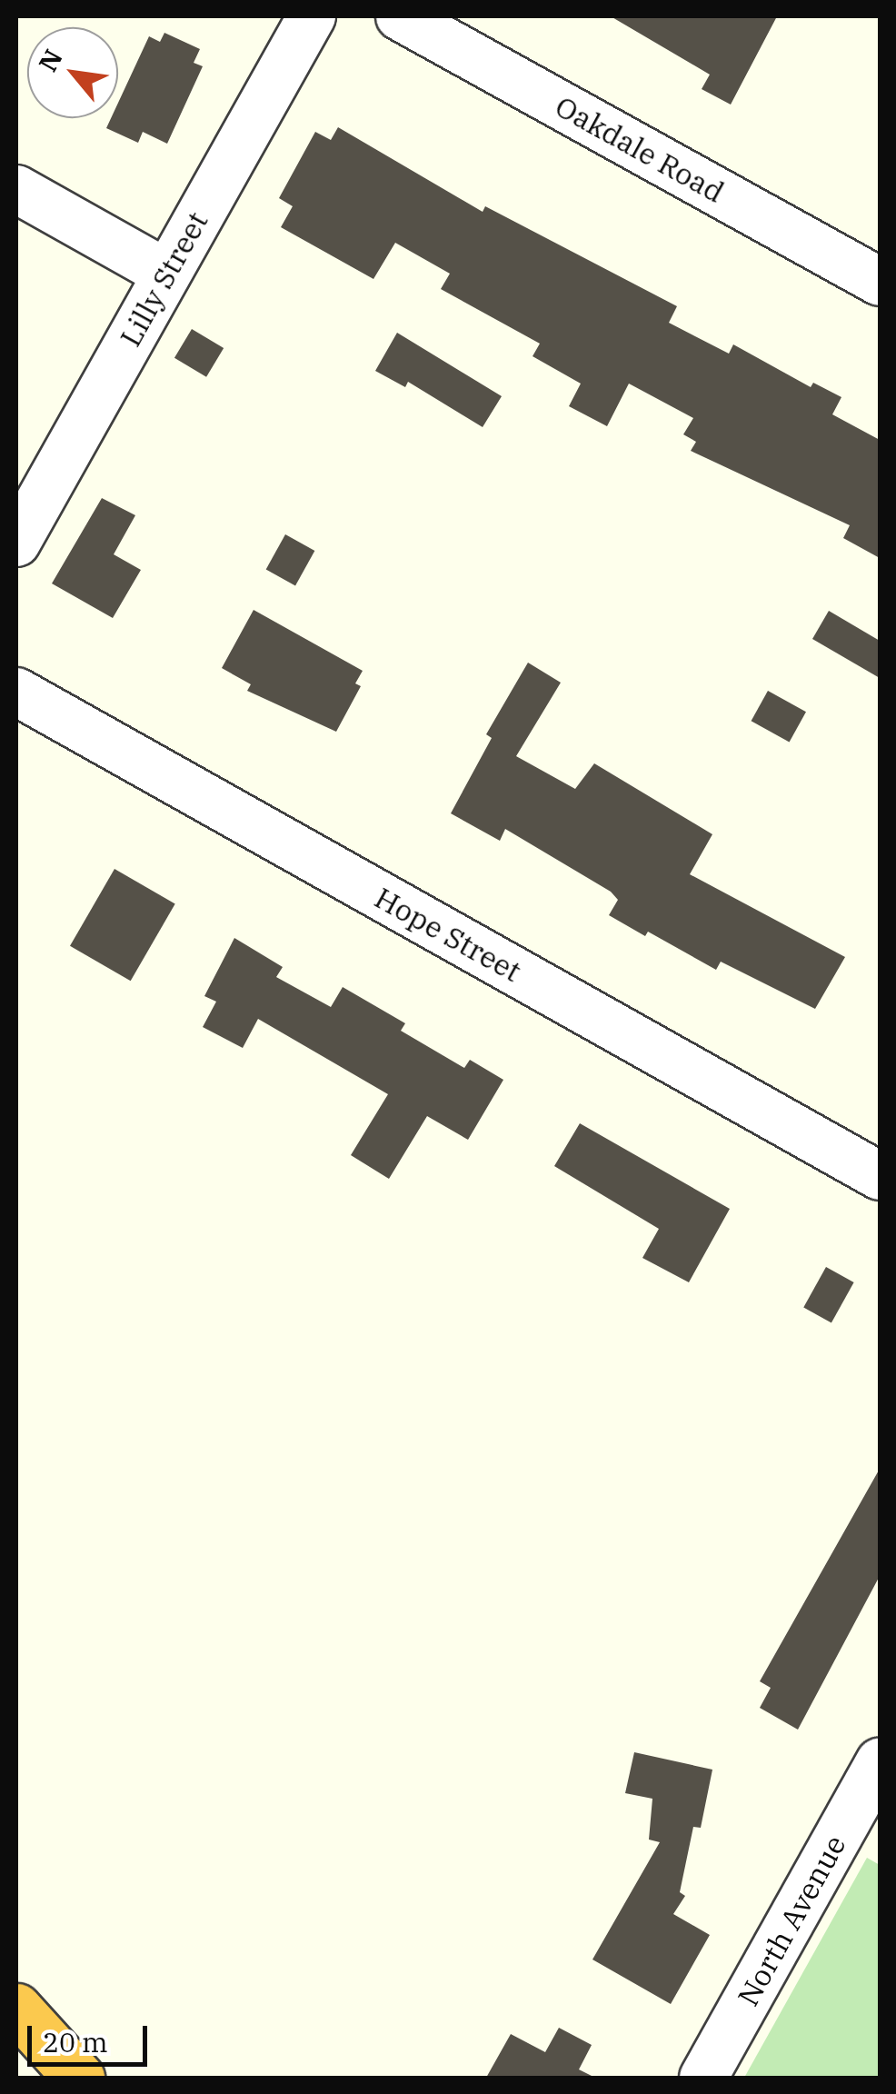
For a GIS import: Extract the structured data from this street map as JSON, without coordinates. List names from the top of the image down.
{
  "streets": {
    "street": [
      "Oakdale Road",
      "Lilly Street",
      "Hope Street",
      "North Avenue"
    ]
  },
  "scale_bar": "20 m",
  "north": "top left"
}
